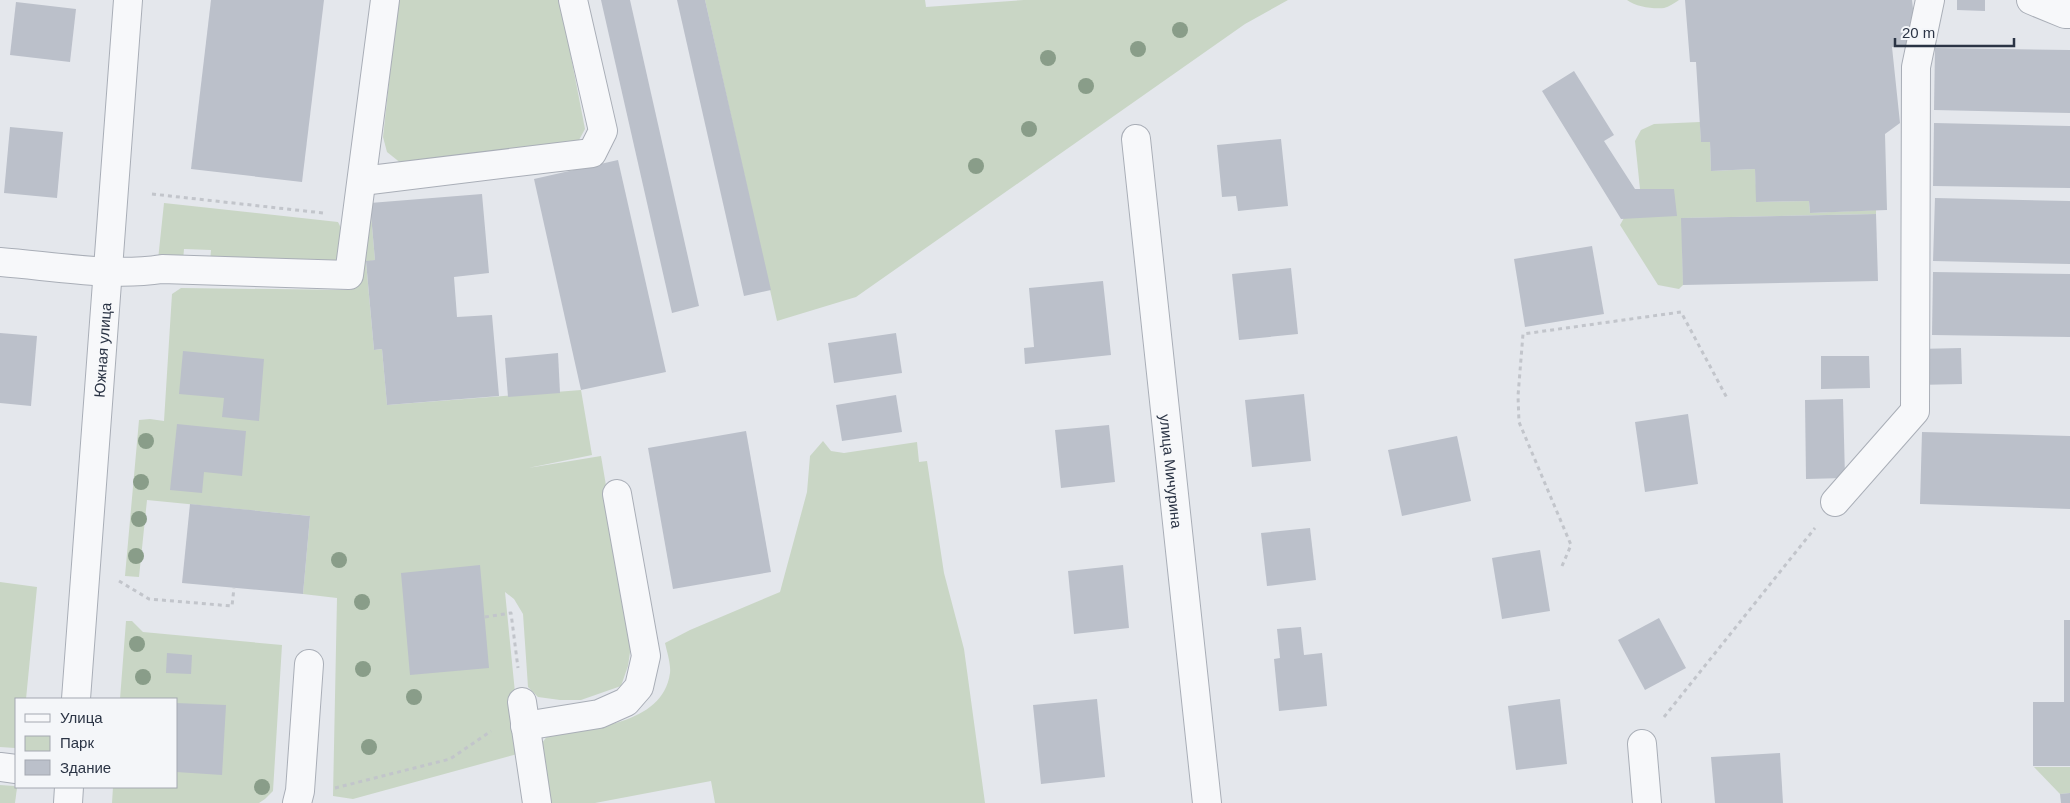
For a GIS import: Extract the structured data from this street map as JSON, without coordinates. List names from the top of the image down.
{
  "streets": {
    "street": ["Южная улица", "улица Мичурина"]
  },
  "legend": ["Улица", "Парк", "Здание"],
  "scale_bar": "20 m"
}
